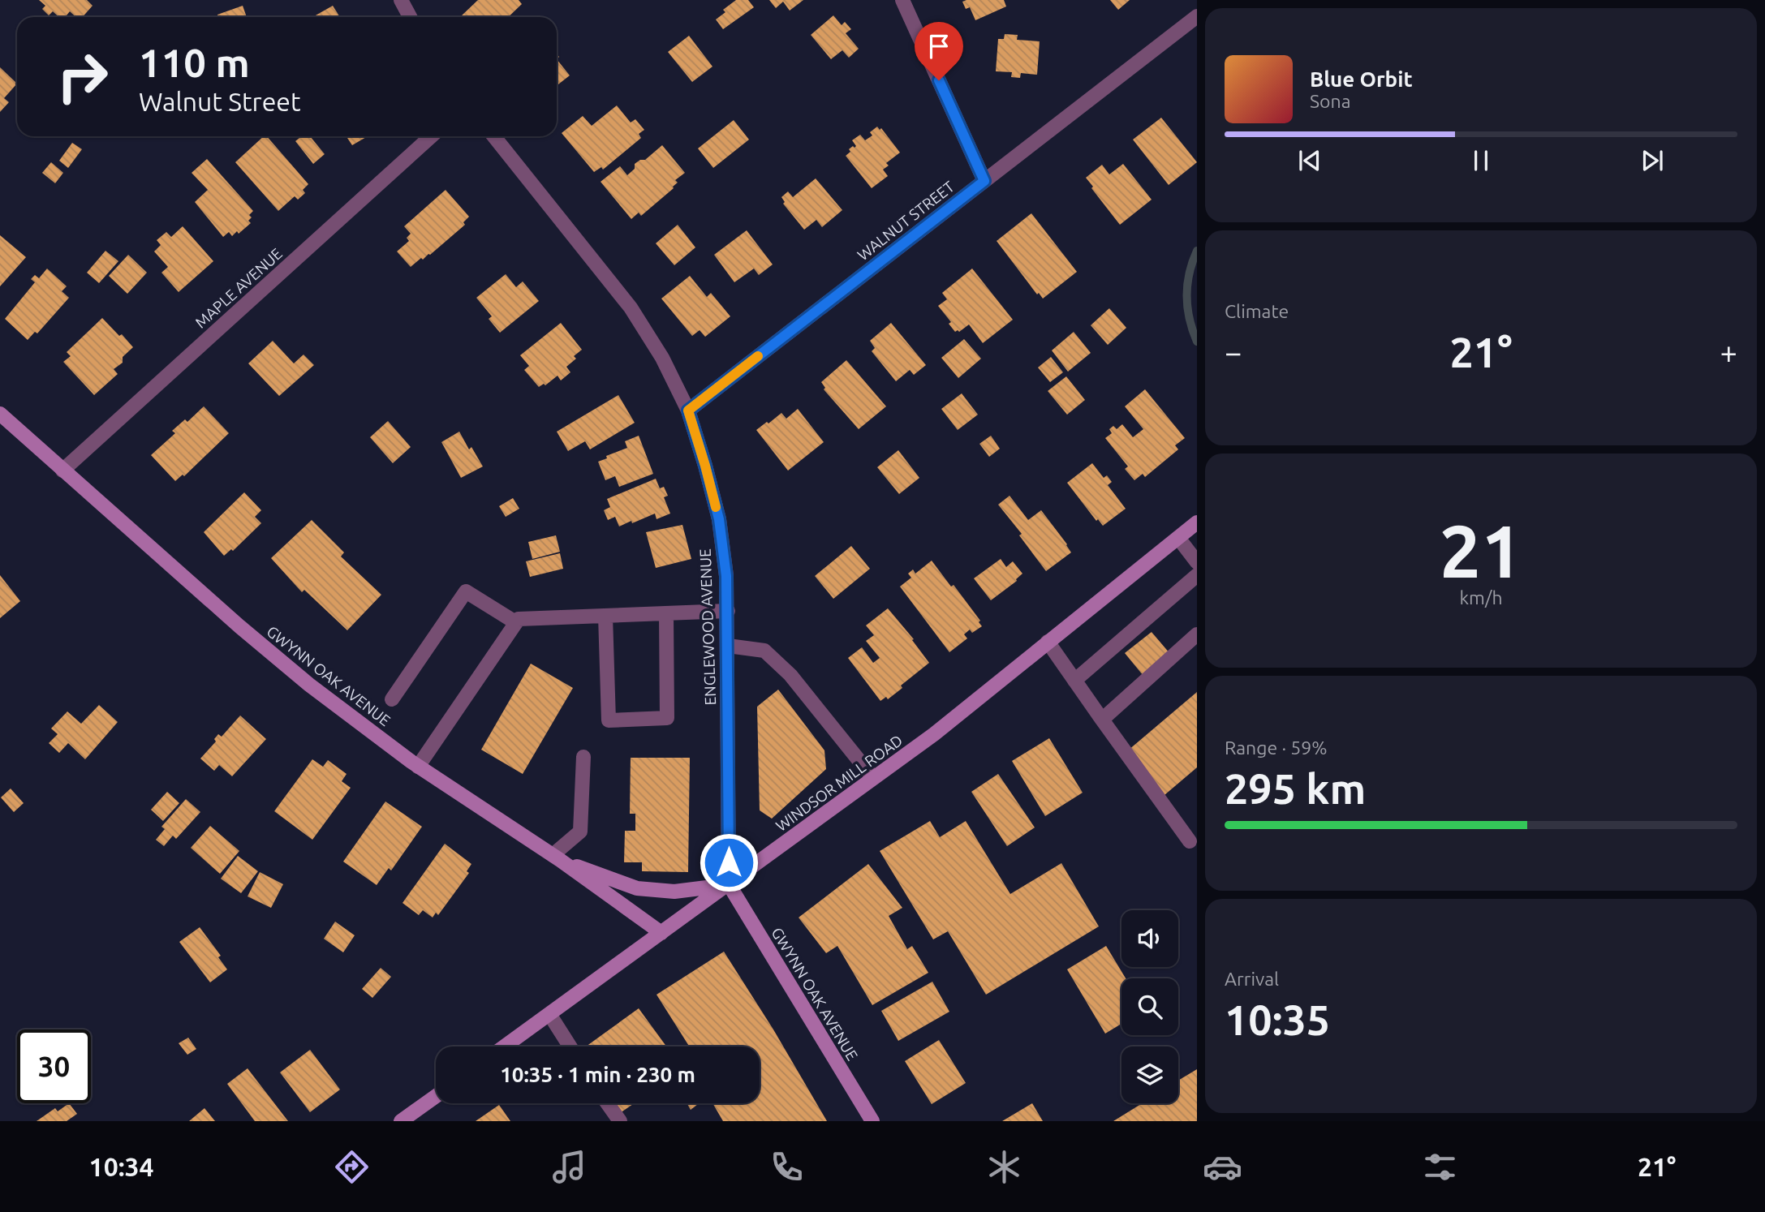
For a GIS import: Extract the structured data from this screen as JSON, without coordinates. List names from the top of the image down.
{
  "streets": {
    "main road": ["GWYNN OAK AVENUE", "WINDSOR MILL ROAD"],
    "street": ["WALNUT STREET", "MAPLE AVENUE", "ENGLEWOOD AVENUE"]
  },
  "crossings": [
    ["WALNUT STREET", "ENGLEWOOD AVENUE"],
    ["MAPLE AVENUE", "GWYNN OAK AVENUE"],
    ["ENGLEWOOD AVENUE", "GWYNN OAK AVENUE"],
    ["ENGLEWOOD AVENUE", "WINDSOR MILL ROAD"],
    ["GWYNN OAK AVENUE", "WINDSOR MILL ROAD"]
  ],
  "page": {
    "turn": ["110 m", "Walnut Street"],
    "song": ["Blue Orbit", "Sona"],
    "tile": [
      "Climate",
      ["21", "km/h"],
      ["Range · 59%", "295 km"],
      ["Arrival", "10:35"]
    ],
    "heat": ["−", "21°", "+"],
    "limit": "30",
    "trip": "10:35 · 1 min · 230 m",
    "tabs": ["10:34", "21°"]
  }
}
